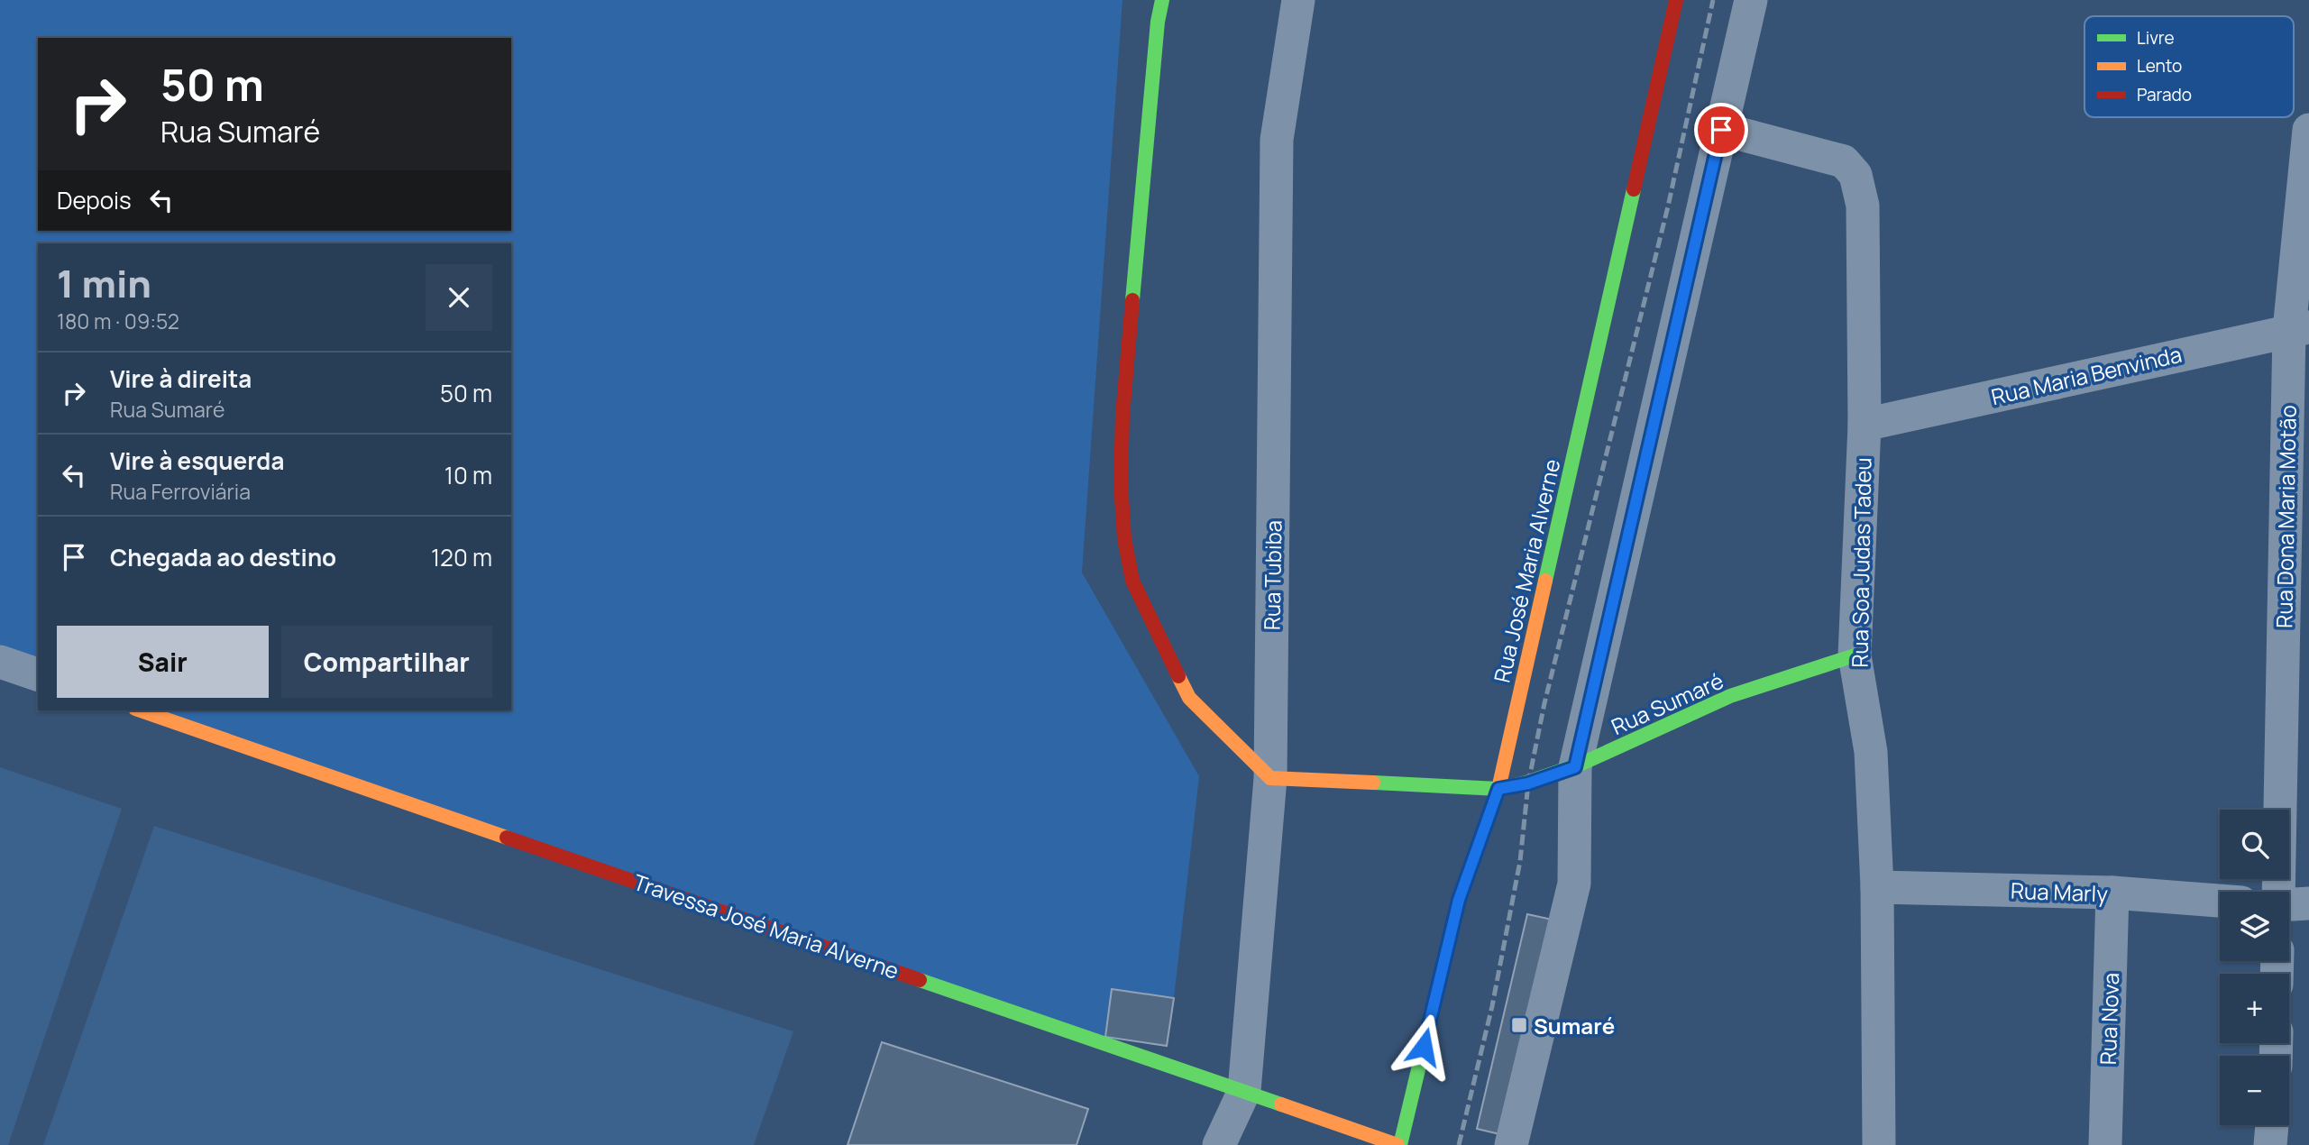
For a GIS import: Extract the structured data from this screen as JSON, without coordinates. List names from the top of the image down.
{
  "streets": {
    "street": [
      "Rua Maria Benvinda",
      "Rua Dona Maria Motão",
      "Rua Soa Judas Tadeu",
      "Rua José Maria Alverne",
      "Rua Tubiba",
      "Rua Sumaré",
      "Rua Marly",
      "Travessa José Maria Alverne",
      "Rua Nova"
    ]
  },
  "crossings": [
    ["Rua Maria Benvinda", "Rua Dona Maria Motão"],
    ["Rua Maria Benvinda", "Rua Soa Judas Tadeu"],
    ["Rua Soa Judas Tadeu", "Rua Sumaré"],
    ["Rua Soa Judas Tadeu", "Rua Marly"],
    ["Rua José Maria Alverne", "Rua Sumaré"],
    ["Rua José Maria Alverne", "Travessa José Maria Alverne"],
    ["Rua Tubiba", "Rua Sumaré"],
    ["Rua Tubiba", "Travessa José Maria Alverne"],
    ["Rua Marly", "Rua Nova"]
  ],
  "places": {
    "transit": ["Sumaré"]
  },
  "legend": ["Livre", "Lento", "Parado"],
  "page": {
    "turn": ["50 m", "Rua Sumaré"],
    "then": "Depois",
    "heading": ["1 min", "180 m · 09:52"],
    "list": [
      {
        "name": "Vire à direita",
        "note": "Rua Sumaré",
        "value": "50 m"
      },
      {
        "name": "Vire à esquerda",
        "note": "Rua Ferroviária",
        "value": "10 m"
      },
      {
        "name": "Chegada ao destino",
        "value": "120 m"
      }
    ],
    "buttons": ["Sair", "Compartilhar"],
    "map_buttons": ["+", "−"]
  }
}
